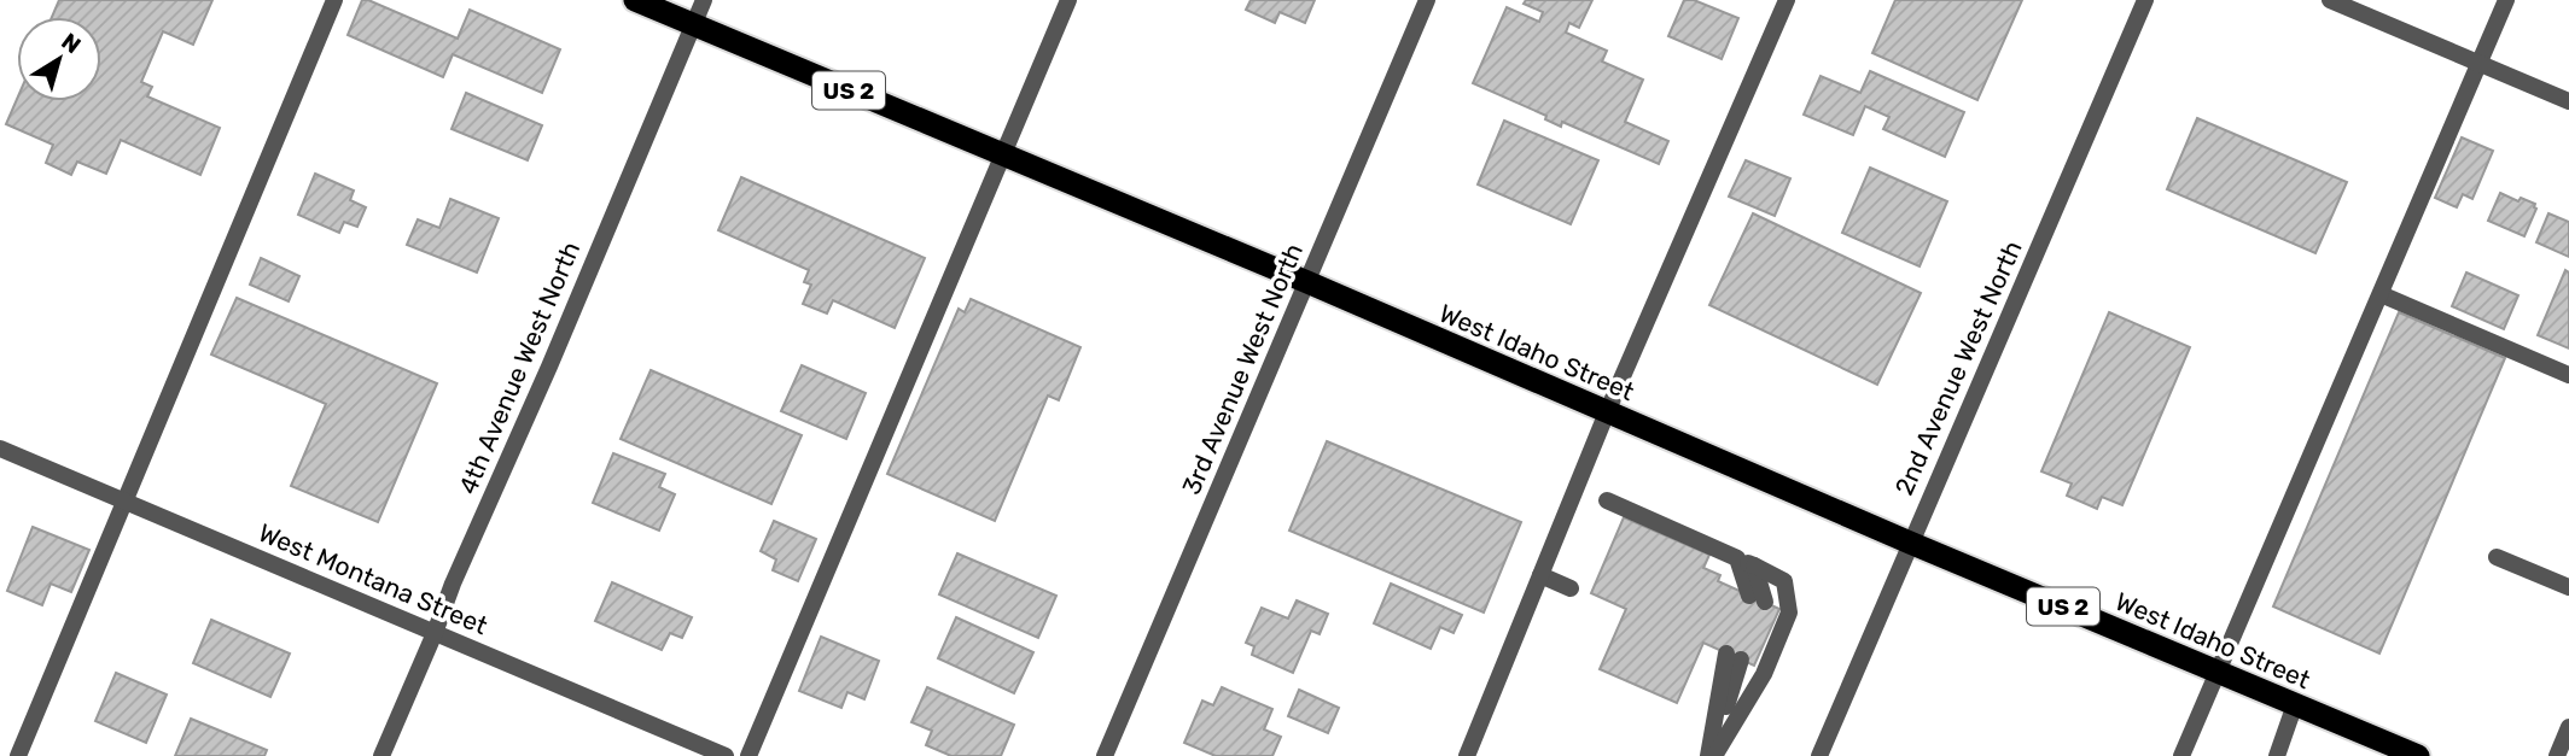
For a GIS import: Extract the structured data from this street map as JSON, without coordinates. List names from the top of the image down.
{
  "streets": {
    "highway": ["US 2", "West Idaho Street"],
    "street": [
      "4th Avenue West North",
      "2nd Avenue West North",
      "3rd Avenue West North",
      "West Montana Street"
    ]
  },
  "crossings": [
    ["West Idaho Street", "4th Avenue West North"],
    ["West Idaho Street", "2nd Avenue West North"],
    ["West Idaho Street", "3rd Avenue West North"],
    ["4th Avenue West North", "West Montana Street"]
  ],
  "north": "top right"
}
